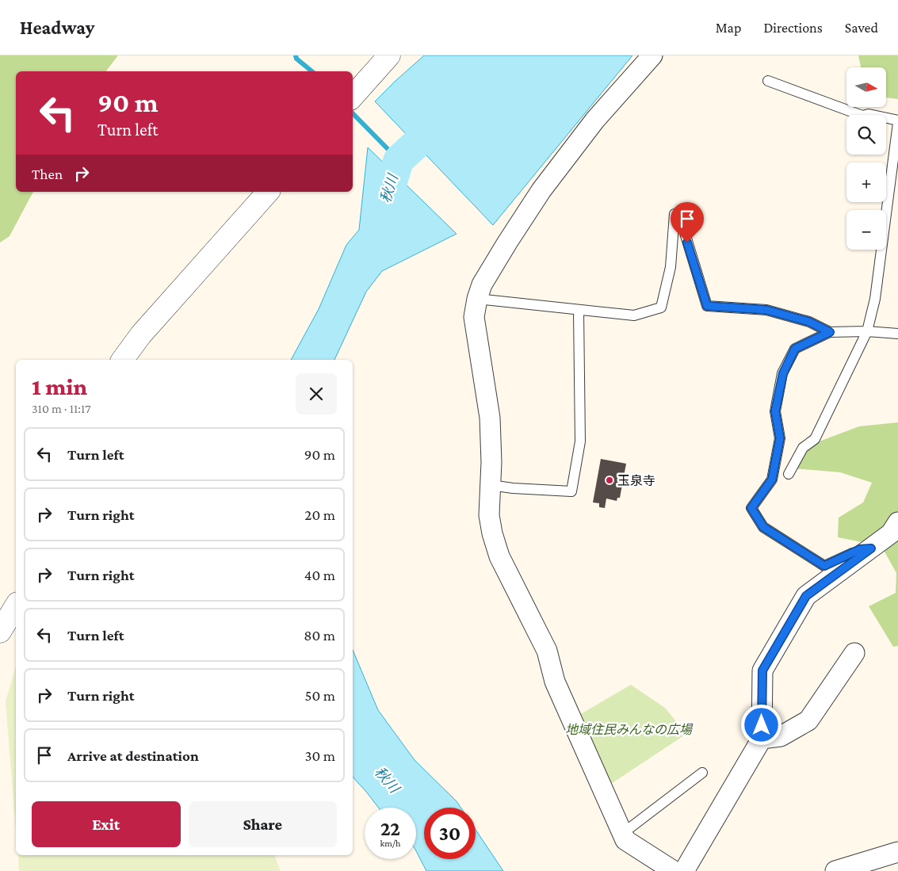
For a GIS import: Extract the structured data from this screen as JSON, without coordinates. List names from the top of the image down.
{
  "water": ["秋川"],
  "parks": ["地域住民みんなの広場"],
  "places": ["玉泉寺"],
  "north": "right",
  "page": {
    "header": "Headway",
    "nav": ["Map", "Directions", "Saved"],
    "map_buttons": ["+", "−"],
    "turn": ["90 m", "Turn left"],
    "then": "Then",
    "heading": ["1 min", "310 m · 11:17"],
    "list": [
      {
        "name": "Turn left",
        "value": "90 m"
      },
      {
        "name": "Turn right",
        "value": "20 m"
      },
      {
        "name": "Turn right",
        "value": "40 m"
      },
      {
        "name": "Turn left",
        "value": "80 m"
      },
      {
        "name": "Turn right",
        "value": "50 m"
      },
      {
        "name": "Arrive at destination",
        "value": "30 m"
      }
    ],
    "buttons": ["Exit", "Share"],
    "speed": "22 km/h",
    "limit": "30"
  }
}
